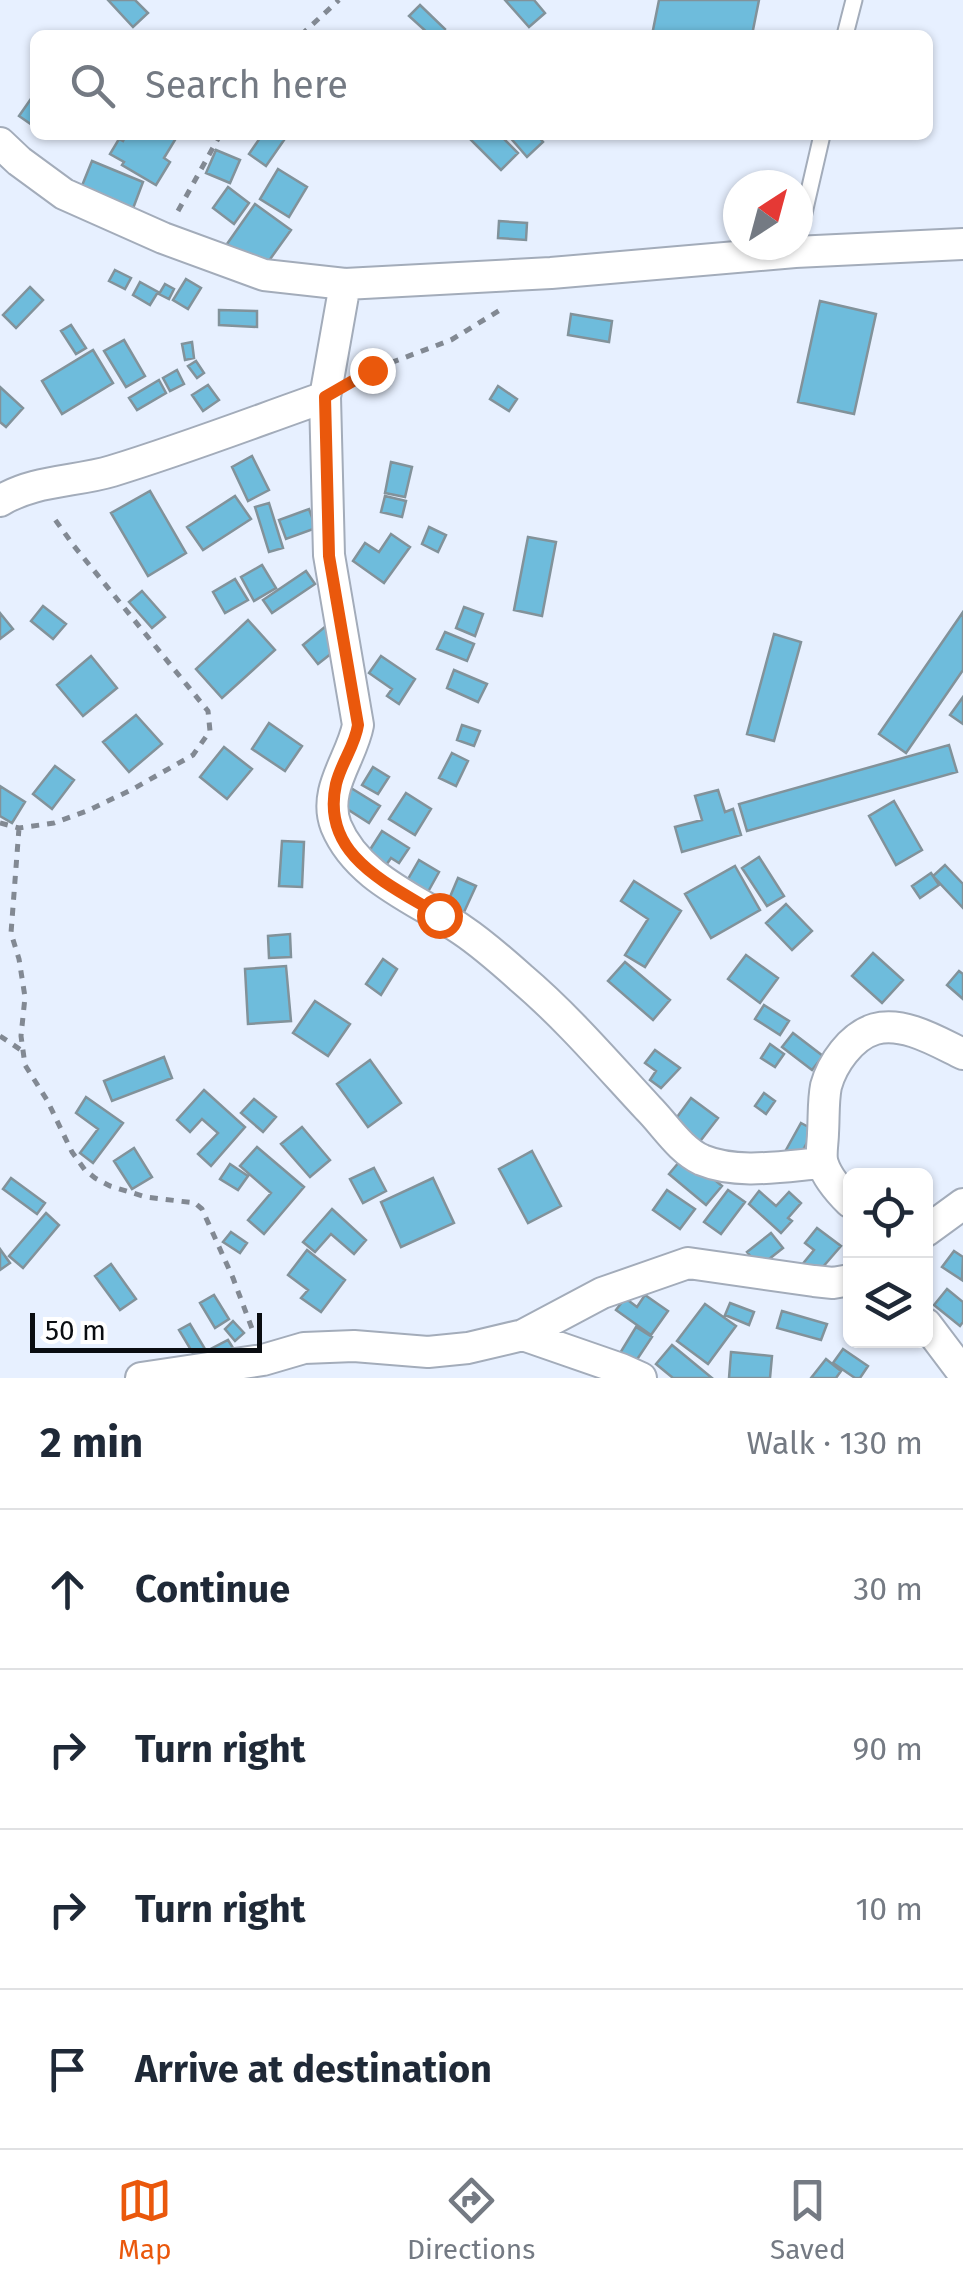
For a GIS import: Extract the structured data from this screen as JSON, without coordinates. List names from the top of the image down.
{
  "scale_bar": "50 m",
  "north": "top right",
  "page": {
    "search": "Search here",
    "scale": "50 m",
    "heading": ["2 min", "Walk · 130 m"],
    "list": [
      ["Continue", "30 m"],
      ["Turn right", "90 m"],
      ["Turn right", "10 m"],
      "Arrive at destination"
    ],
    "nav": ["Map", "Directions", "Saved"]
  }
}
